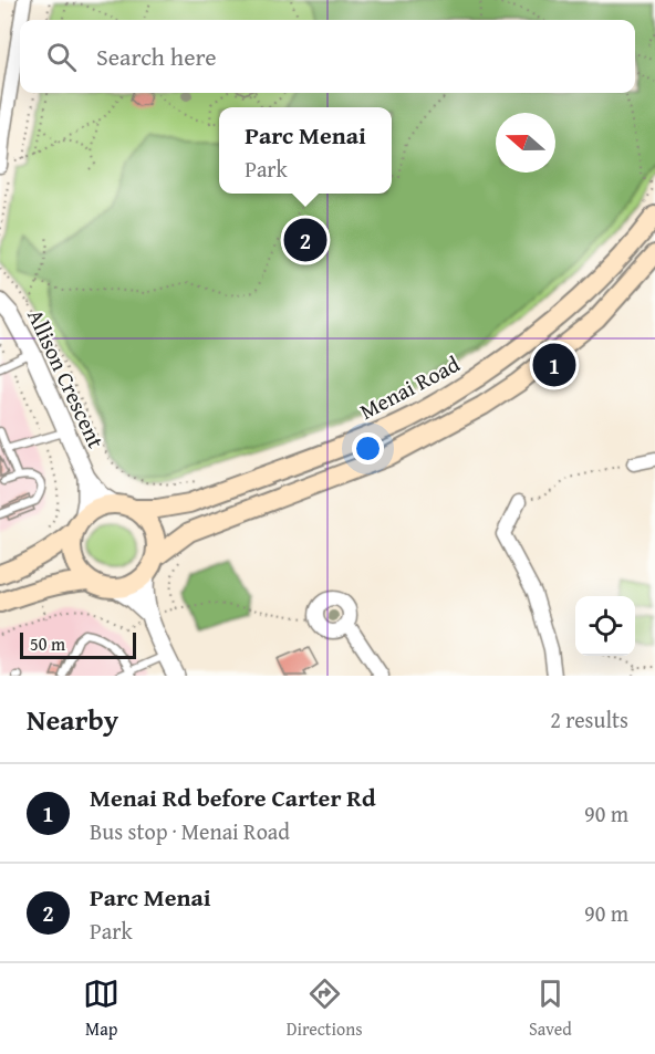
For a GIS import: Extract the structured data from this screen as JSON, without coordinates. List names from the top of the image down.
{
  "streets": {
    "main road": ["Menai Road"],
    "street": ["Allison Crescent"]
  },
  "crossings": [
    ["Allison Crescent", "Menai Road"]
  ],
  "scale_bar": "50 m",
  "north": "left",
  "page": {
    "search": "Search here",
    "popup": ["Parc Menai", "Park"],
    "pins": ["2", "1"],
    "scale": "50 m",
    "heading": ["Nearby", "2 results"],
    "list": [
      {
        "mark": "1",
        "name": "Menai Rd before Carter Rd",
        "note": "Bus stop · Menai Road",
        "value": "90 m"
      },
      {
        "mark": "2",
        "name": "Parc Menai",
        "note": "Park",
        "value": "90 m"
      }
    ],
    "nav": ["Map", "Directions", "Saved"]
  }
}
